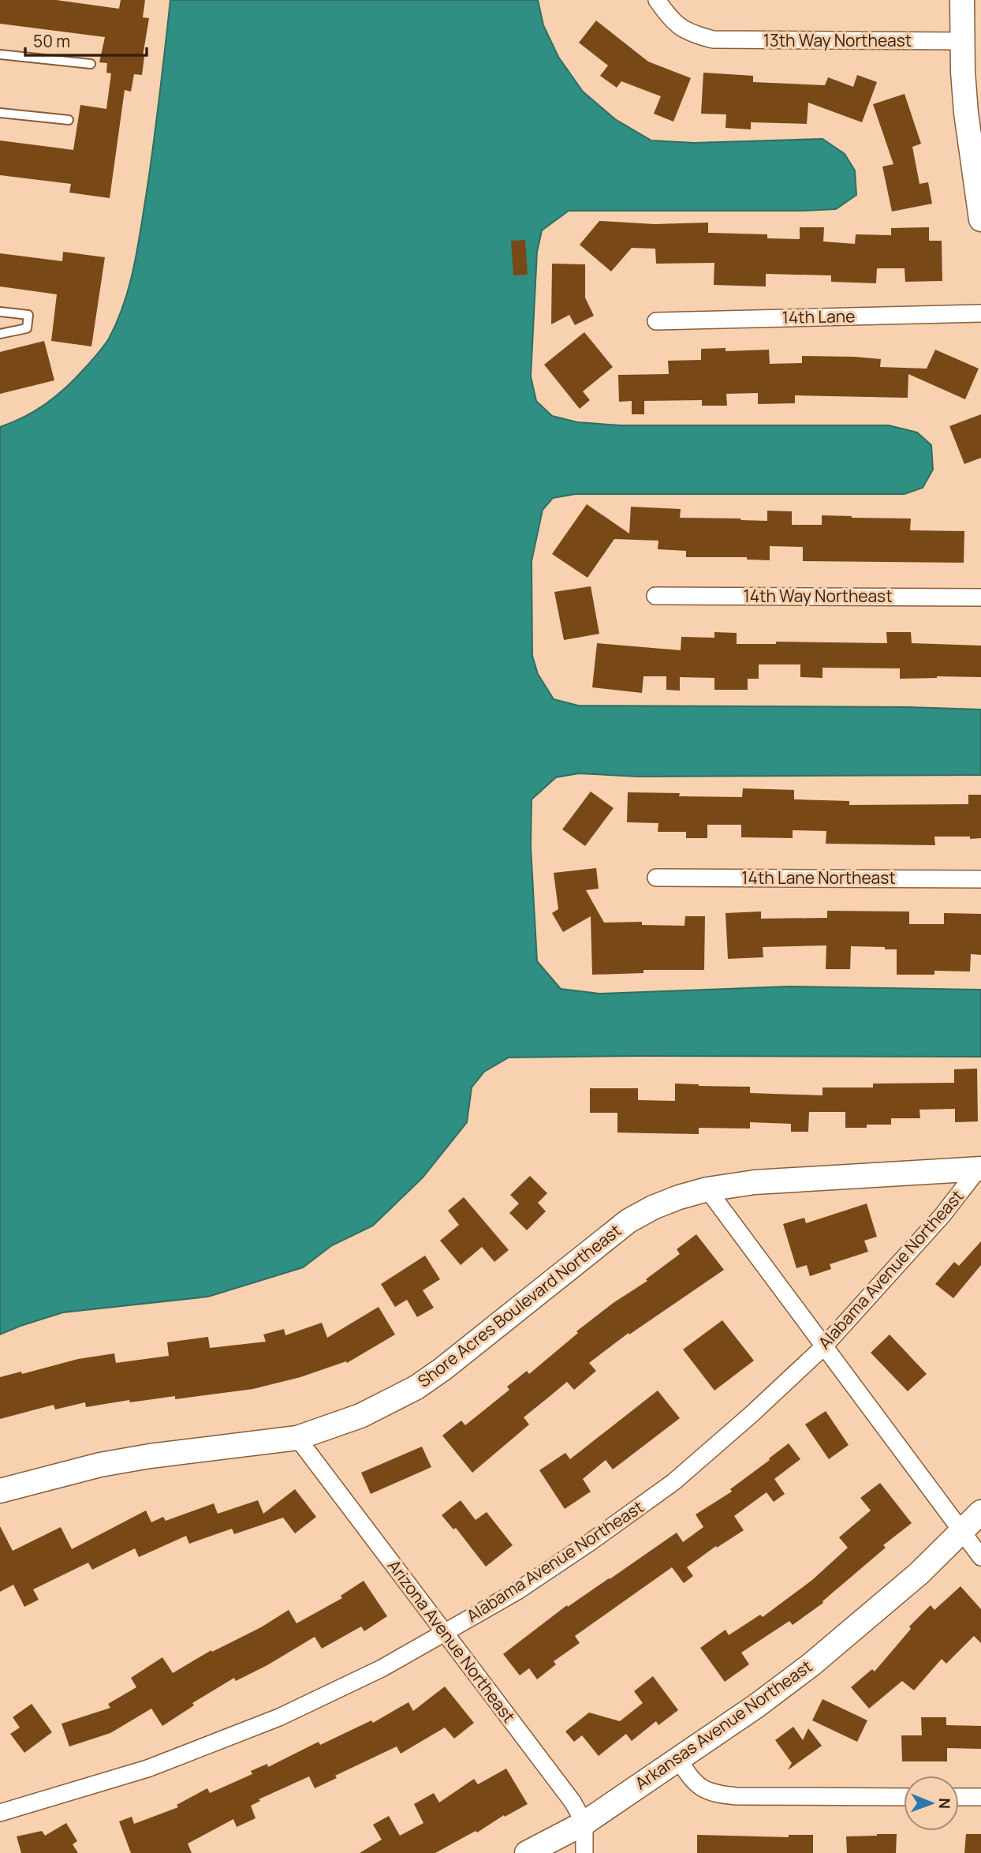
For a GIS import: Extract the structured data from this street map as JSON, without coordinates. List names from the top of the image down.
{
  "streets": {
    "street": [
      "13th Way Northeast",
      "14th Lane",
      "14th Way Northeast",
      "14th Lane Northeast",
      "Alabama Avenue Northeast",
      "Shore Acres Boulevard Northeast",
      "Arizona Avenue Northeast",
      "Arkansas Avenue Northeast"
    ]
  },
  "crossings": [
    ["Alabama Avenue Northeast", "Shore Acres Boulevard Northeast"],
    ["Alabama Avenue Northeast", "Arizona Avenue Northeast"],
    ["Shore Acres Boulevard Northeast", "Arizona Avenue Northeast"],
    ["Arizona Avenue Northeast", "Arkansas Avenue Northeast"]
  ],
  "scale_bar": "50 m",
  "north": "right"
}
